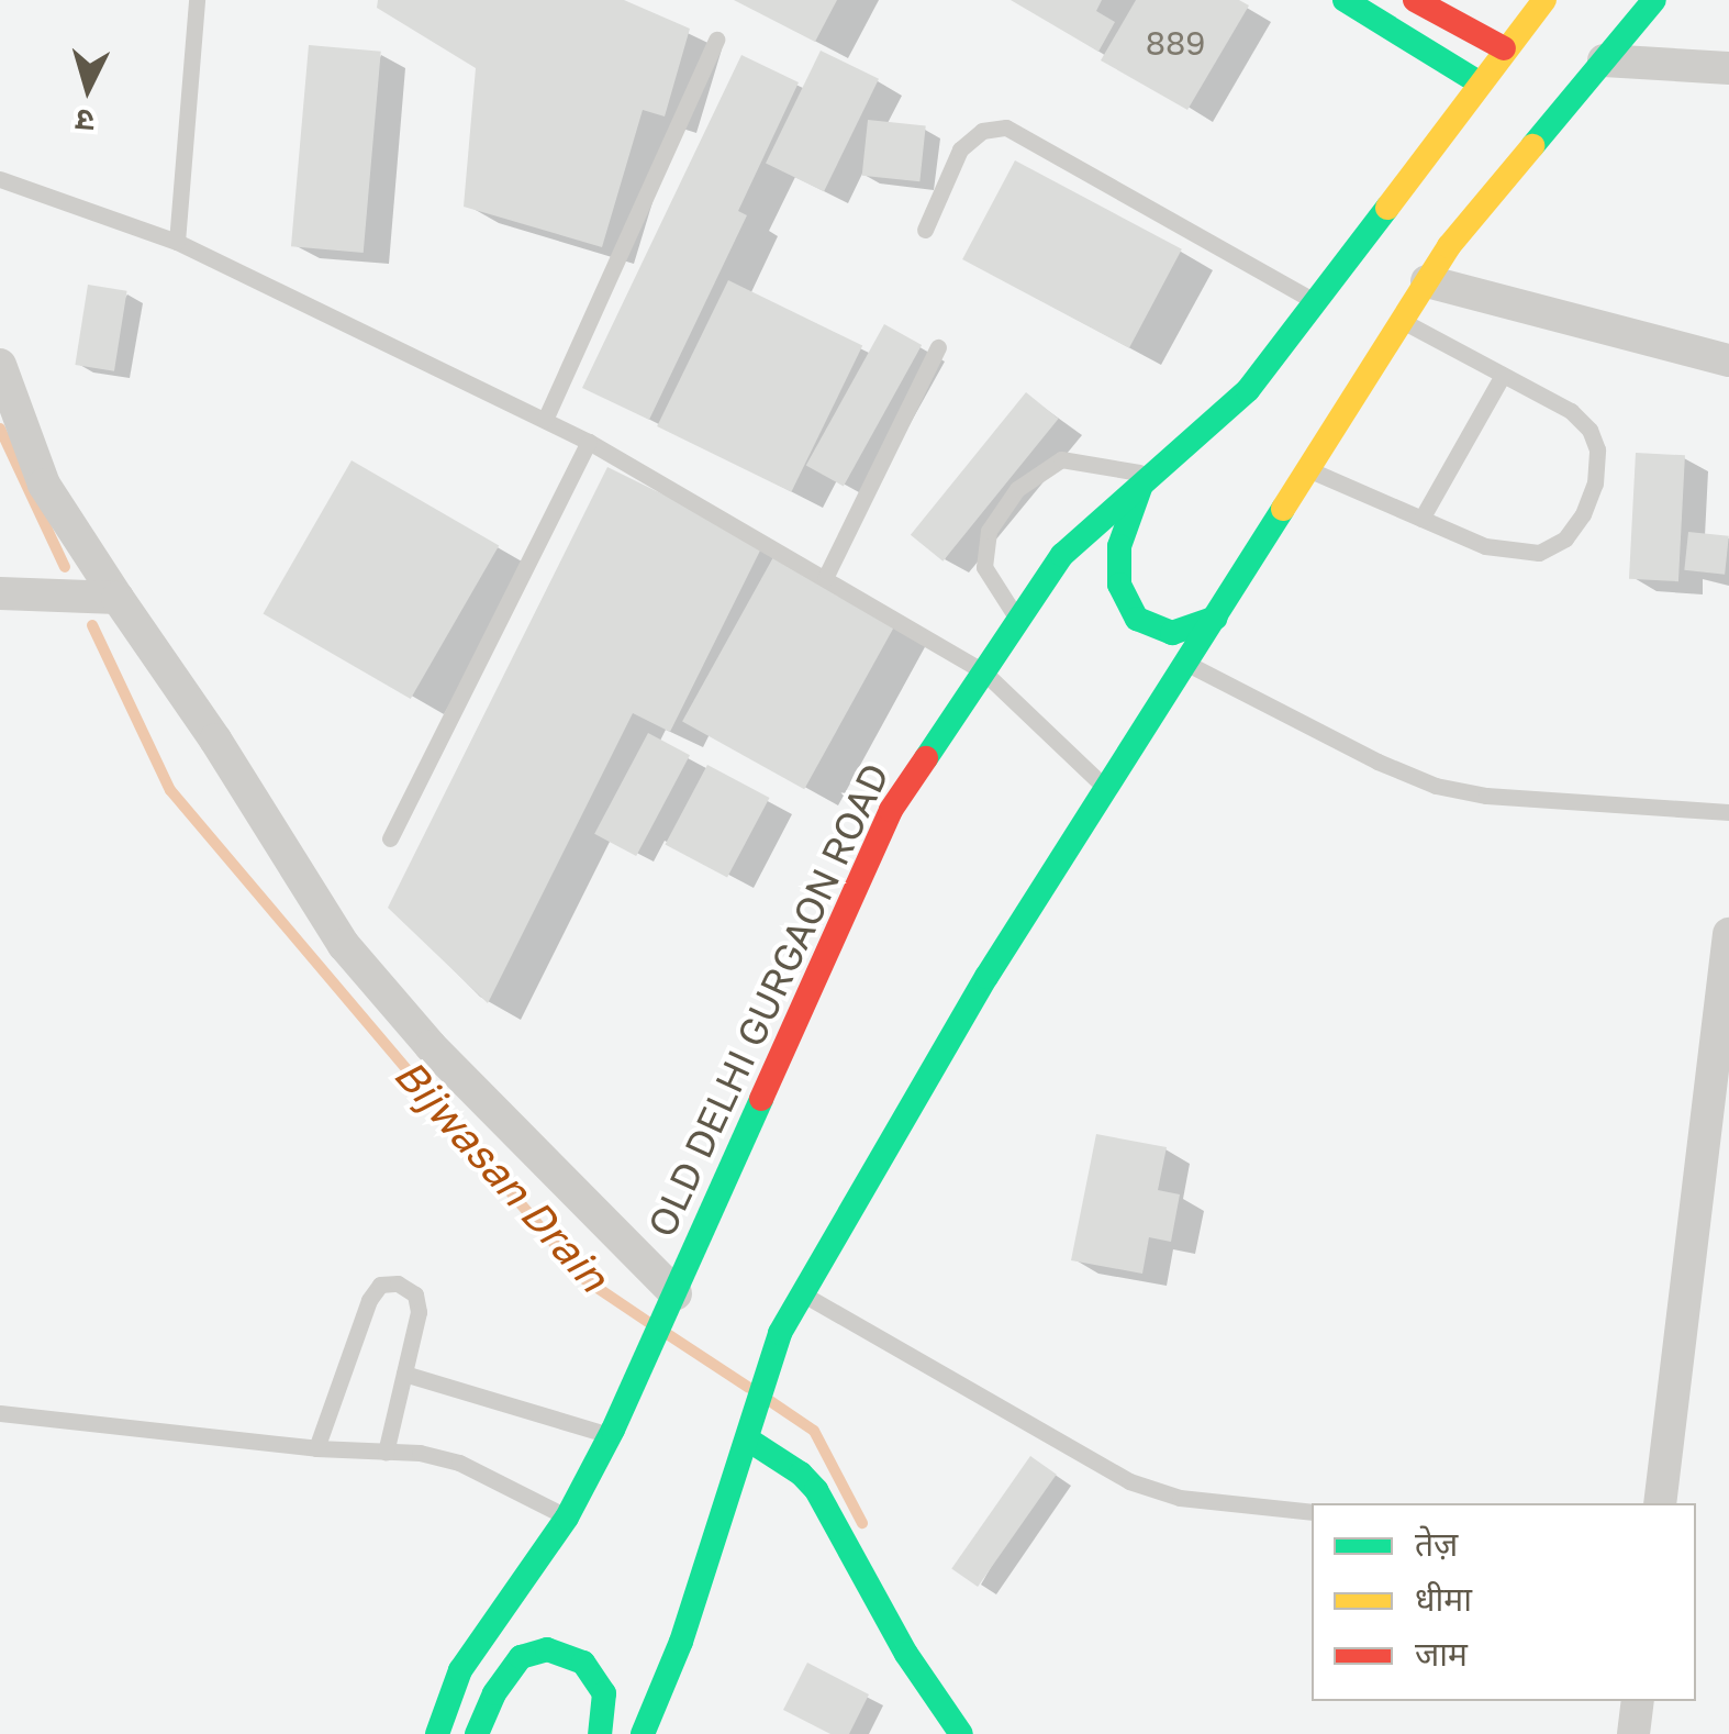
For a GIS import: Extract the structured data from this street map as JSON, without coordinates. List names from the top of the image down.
{
  "streets": {
    "main road": ["OLD DELHI GURGAON ROAD"]
  },
  "water": ["Bijwasan Drain"],
  "house_numbers": ["889"],
  "legend": ["तेज़", "धीमा", "जाम"],
  "north": "bottom"
}
